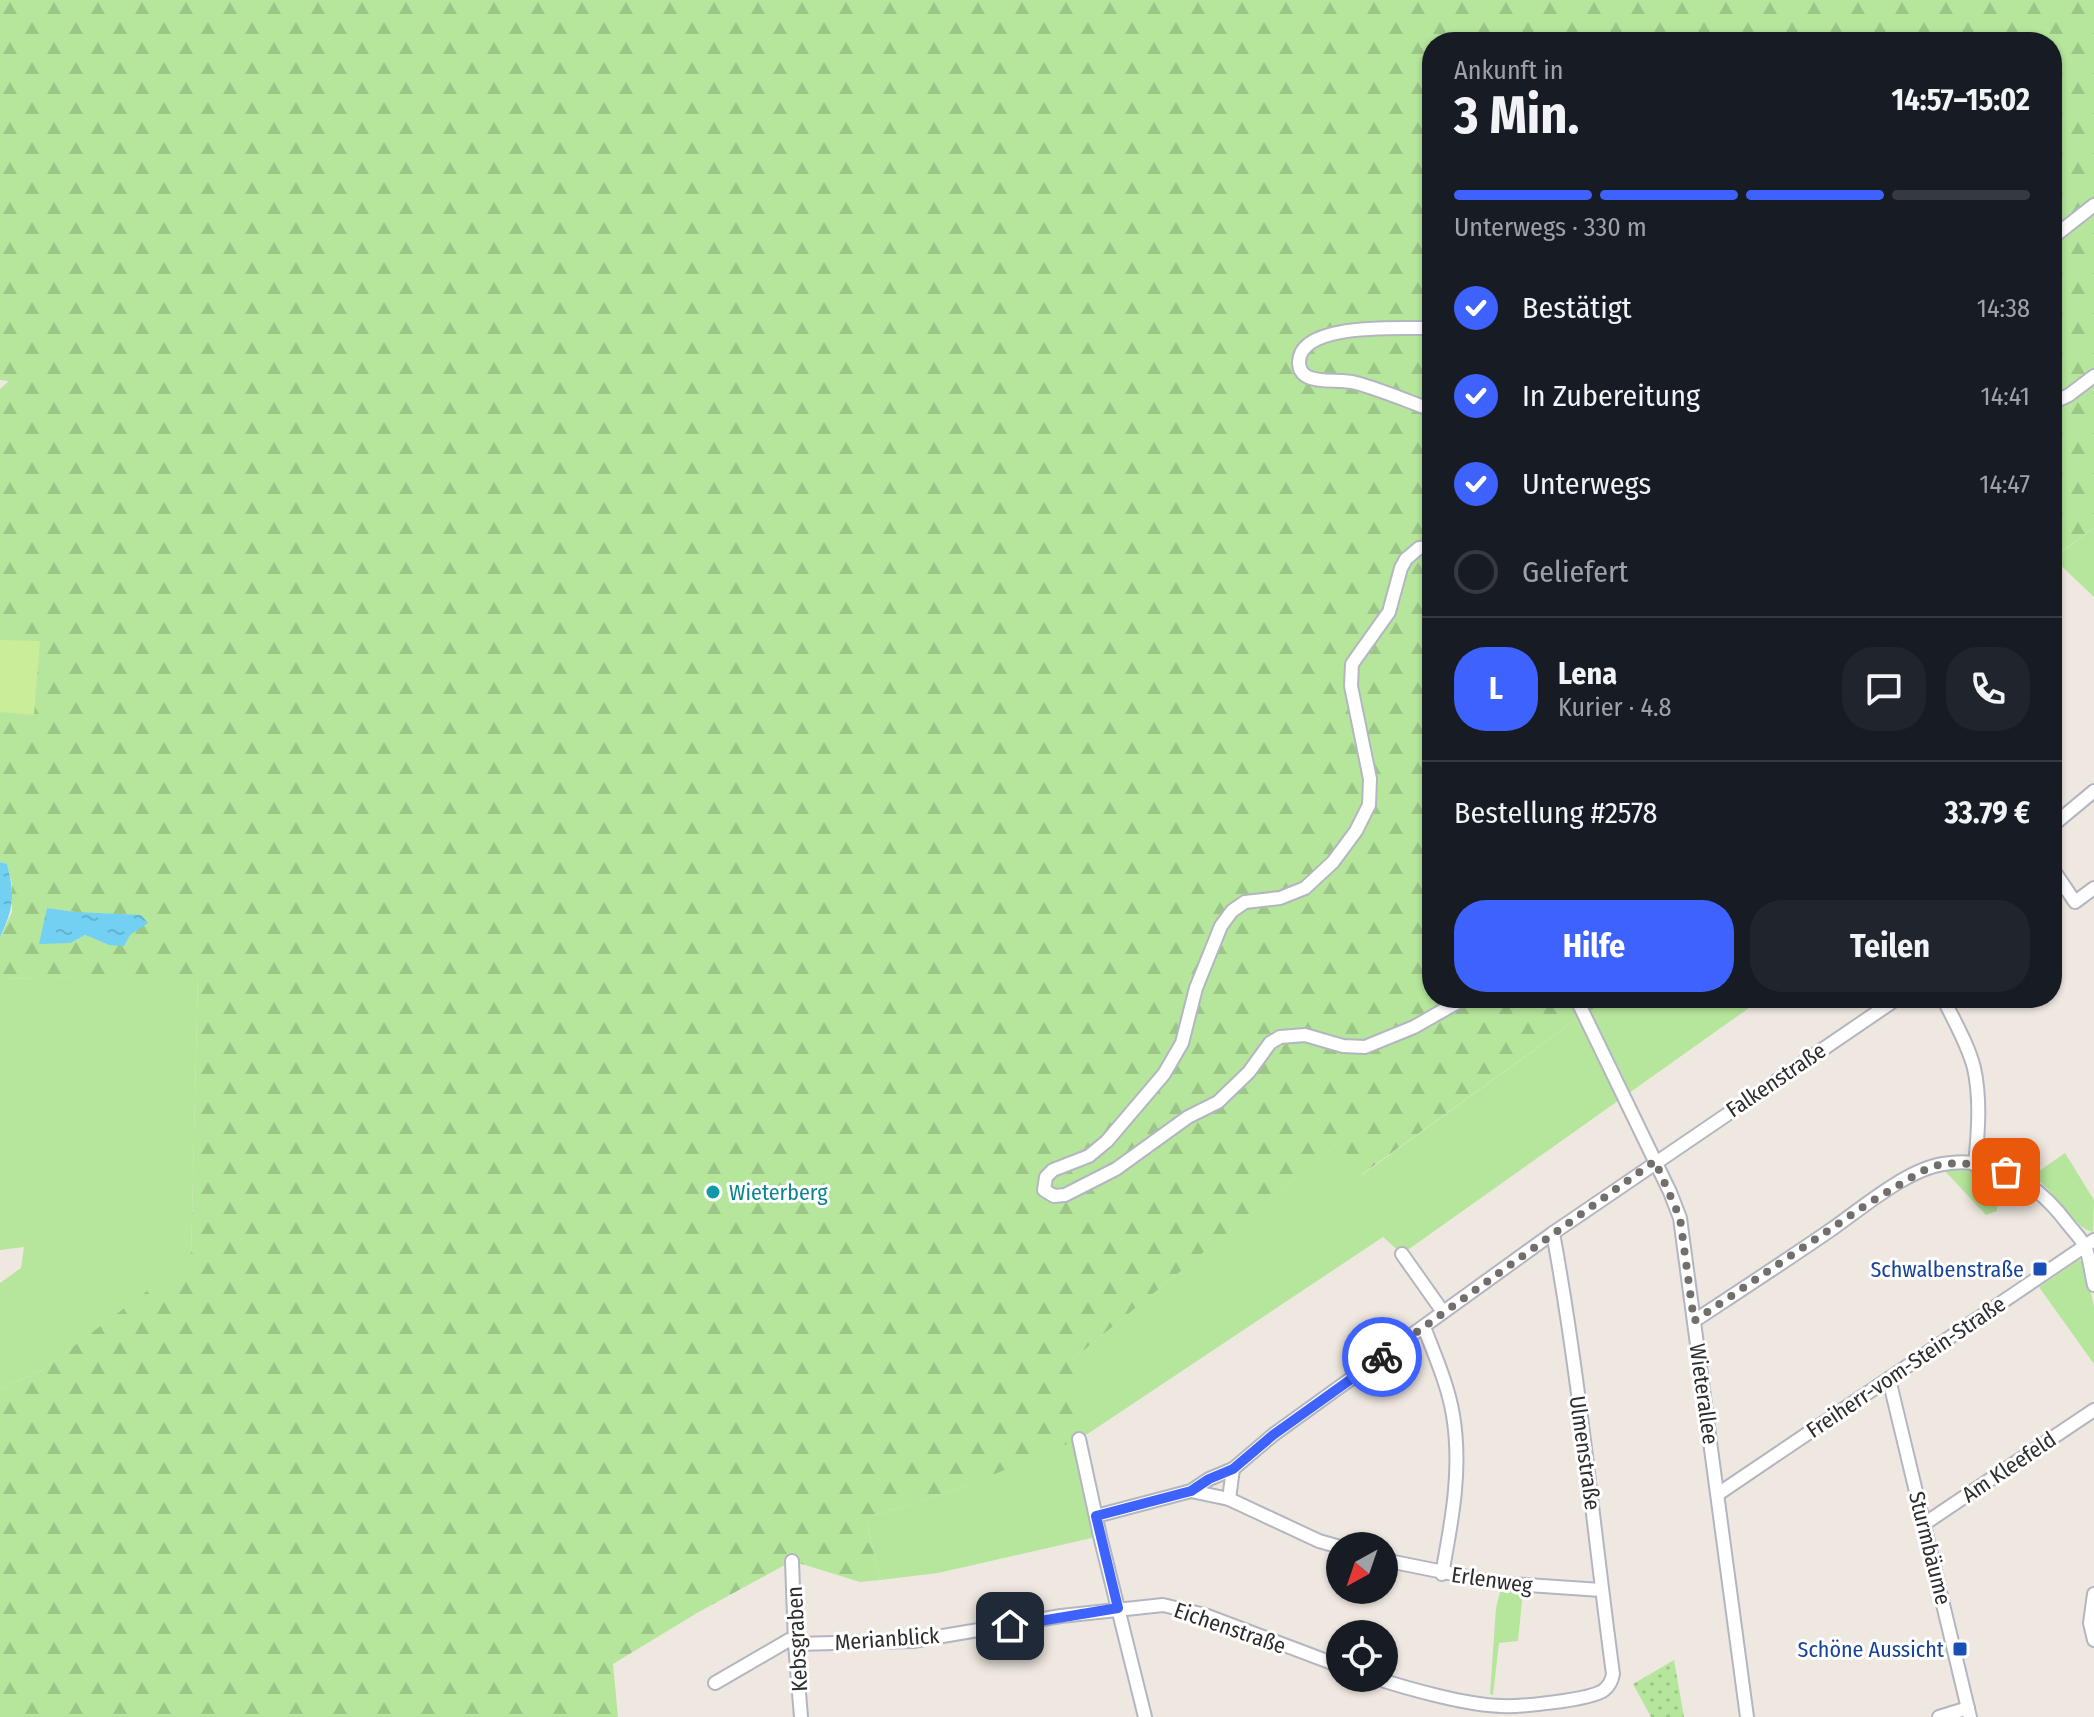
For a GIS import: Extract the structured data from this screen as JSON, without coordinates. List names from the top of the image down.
{
  "streets": {
    "street": [
      "Falkenstraße",
      "Freiherr-vom-Stein-Straße",
      "Wieterallee",
      "Ulmenstraße",
      "Am Kleefeld",
      "Sturmbäume",
      "Erlenweg",
      "Eichenstraße",
      "Kebsgraben",
      "Merianblick"
    ]
  },
  "crossings": [
    ["Falkenstraße", "Wieterallee"],
    ["Falkenstraße", "Ulmenstraße"],
    ["Freiherr-vom-Stein-Straße", "Wieterallee"],
    ["Freiherr-vom-Stein-Straße", "Sturmbäume"],
    ["Ulmenstraße", "Erlenweg"],
    ["Am Kleefeld", "Sturmbäume"],
    ["Eichenstraße", "Merianblick"],
    ["Kebsgraben", "Merianblick"]
  ],
  "places": {
    "other": ["Wieterberg"],
    "transit": ["Schwalbenstraße", "Schöne Aussicht"]
  },
  "north": "bottom left",
  "page": {
    "heading": ["3 Min.", "Ankunft in", "14:57–15:02"],
    "panel": [
      "Lena",
      "Kurier · 4.8",
      "Bestellung #2578",
      "33.79 €"
    ],
    "bar": "Unterwegs · 330 m",
    "list": [
      ["Bestätigt", "14:38"],
      ["In Zubereitung", "14:41"],
      ["Unterwegs", "14:47"],
      "Geliefert"
    ],
    "round": "L",
    "buttons": ["Hilfe", "Teilen"]
  }
}
